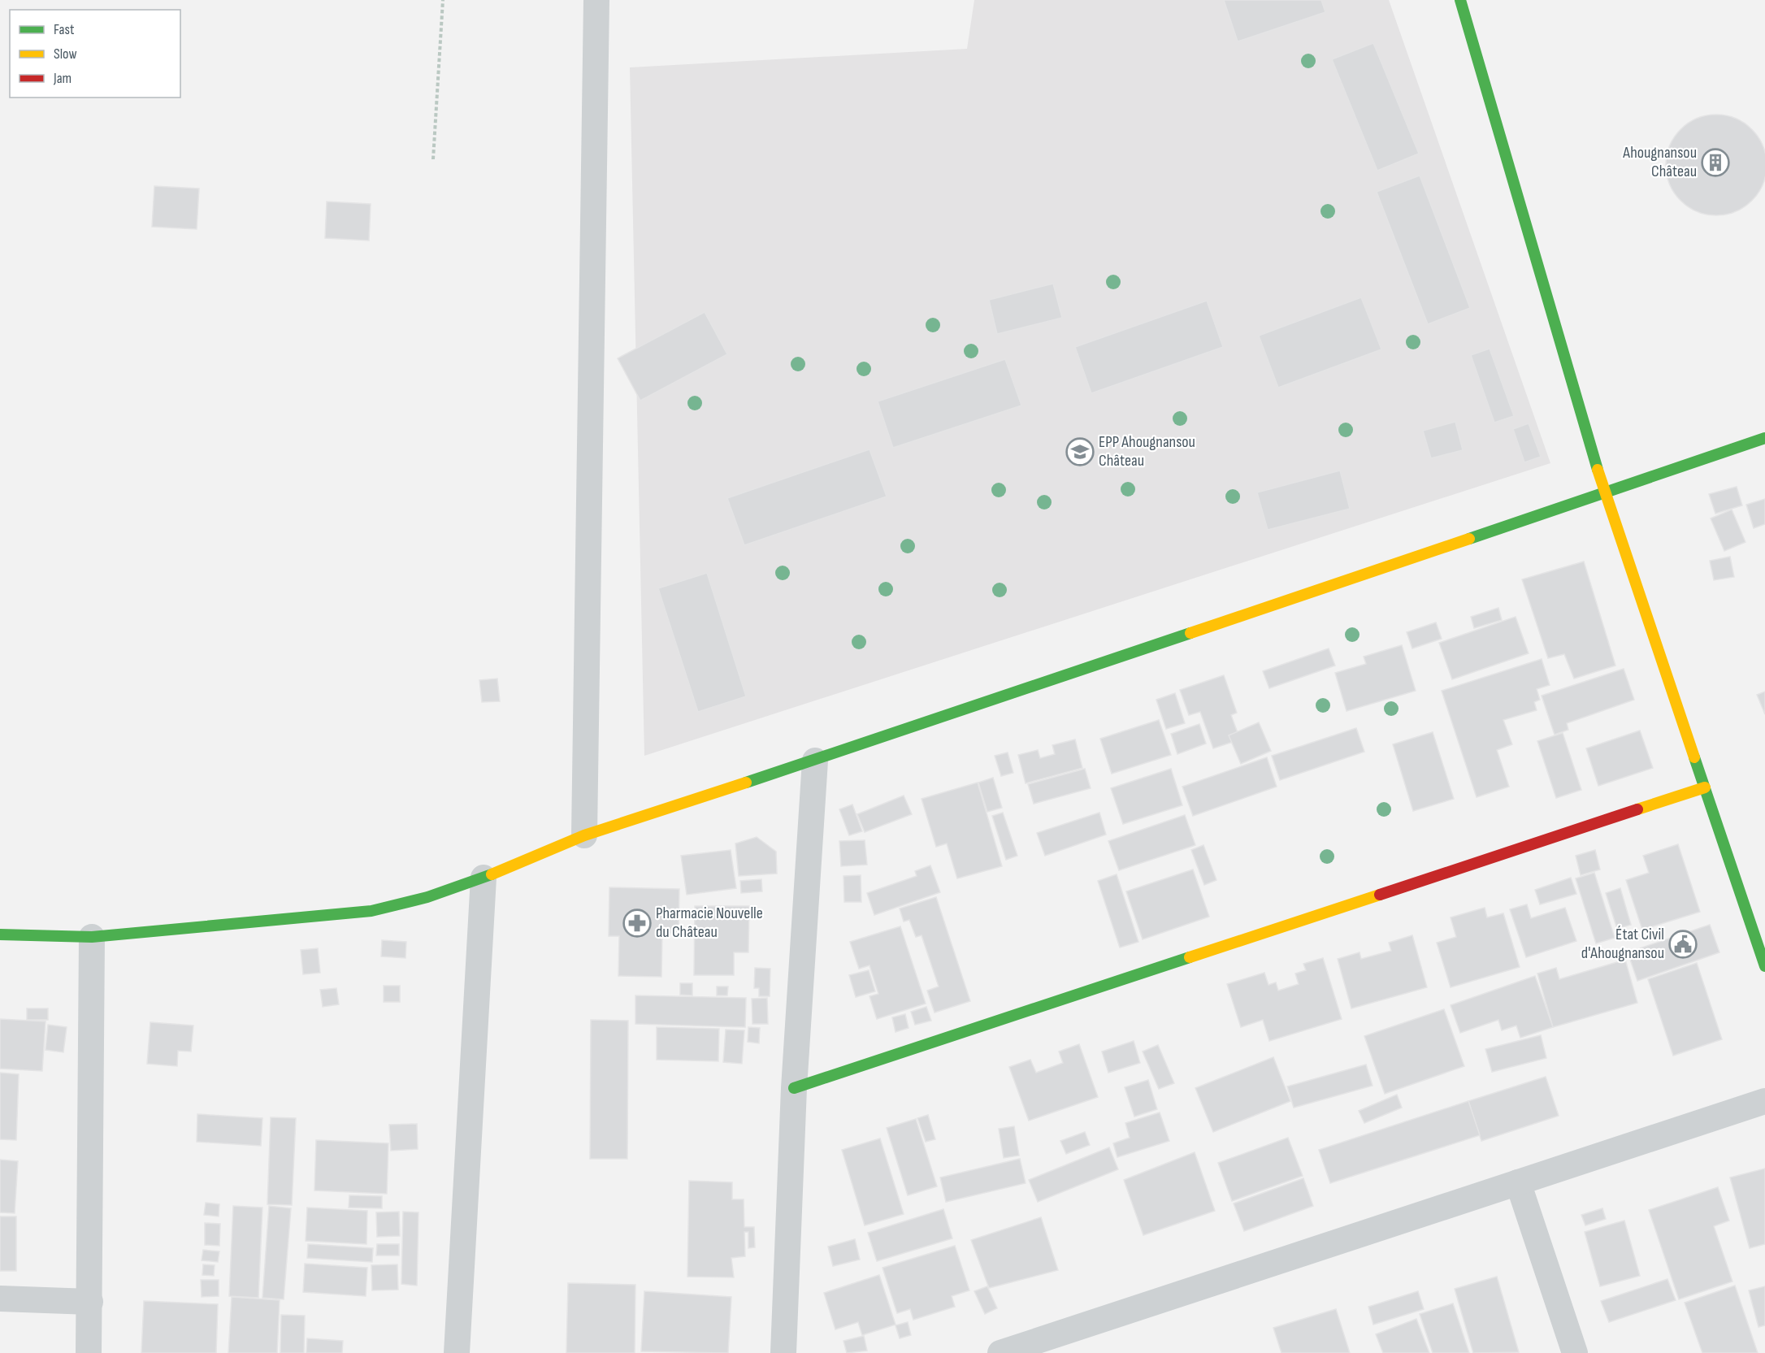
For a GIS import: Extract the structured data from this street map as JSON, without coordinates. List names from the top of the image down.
{
  "places": {
    "building": ["Ahougnansou Château"],
    "school or university": ["EPP Ahougnansou Château"],
    "pharmacy": ["Pharmacie Nouvelle du Château"],
    "public building": ["État Civil d'Ahougnansou"]
  },
  "legend": ["Fast", "Slow", "Jam"]
}
